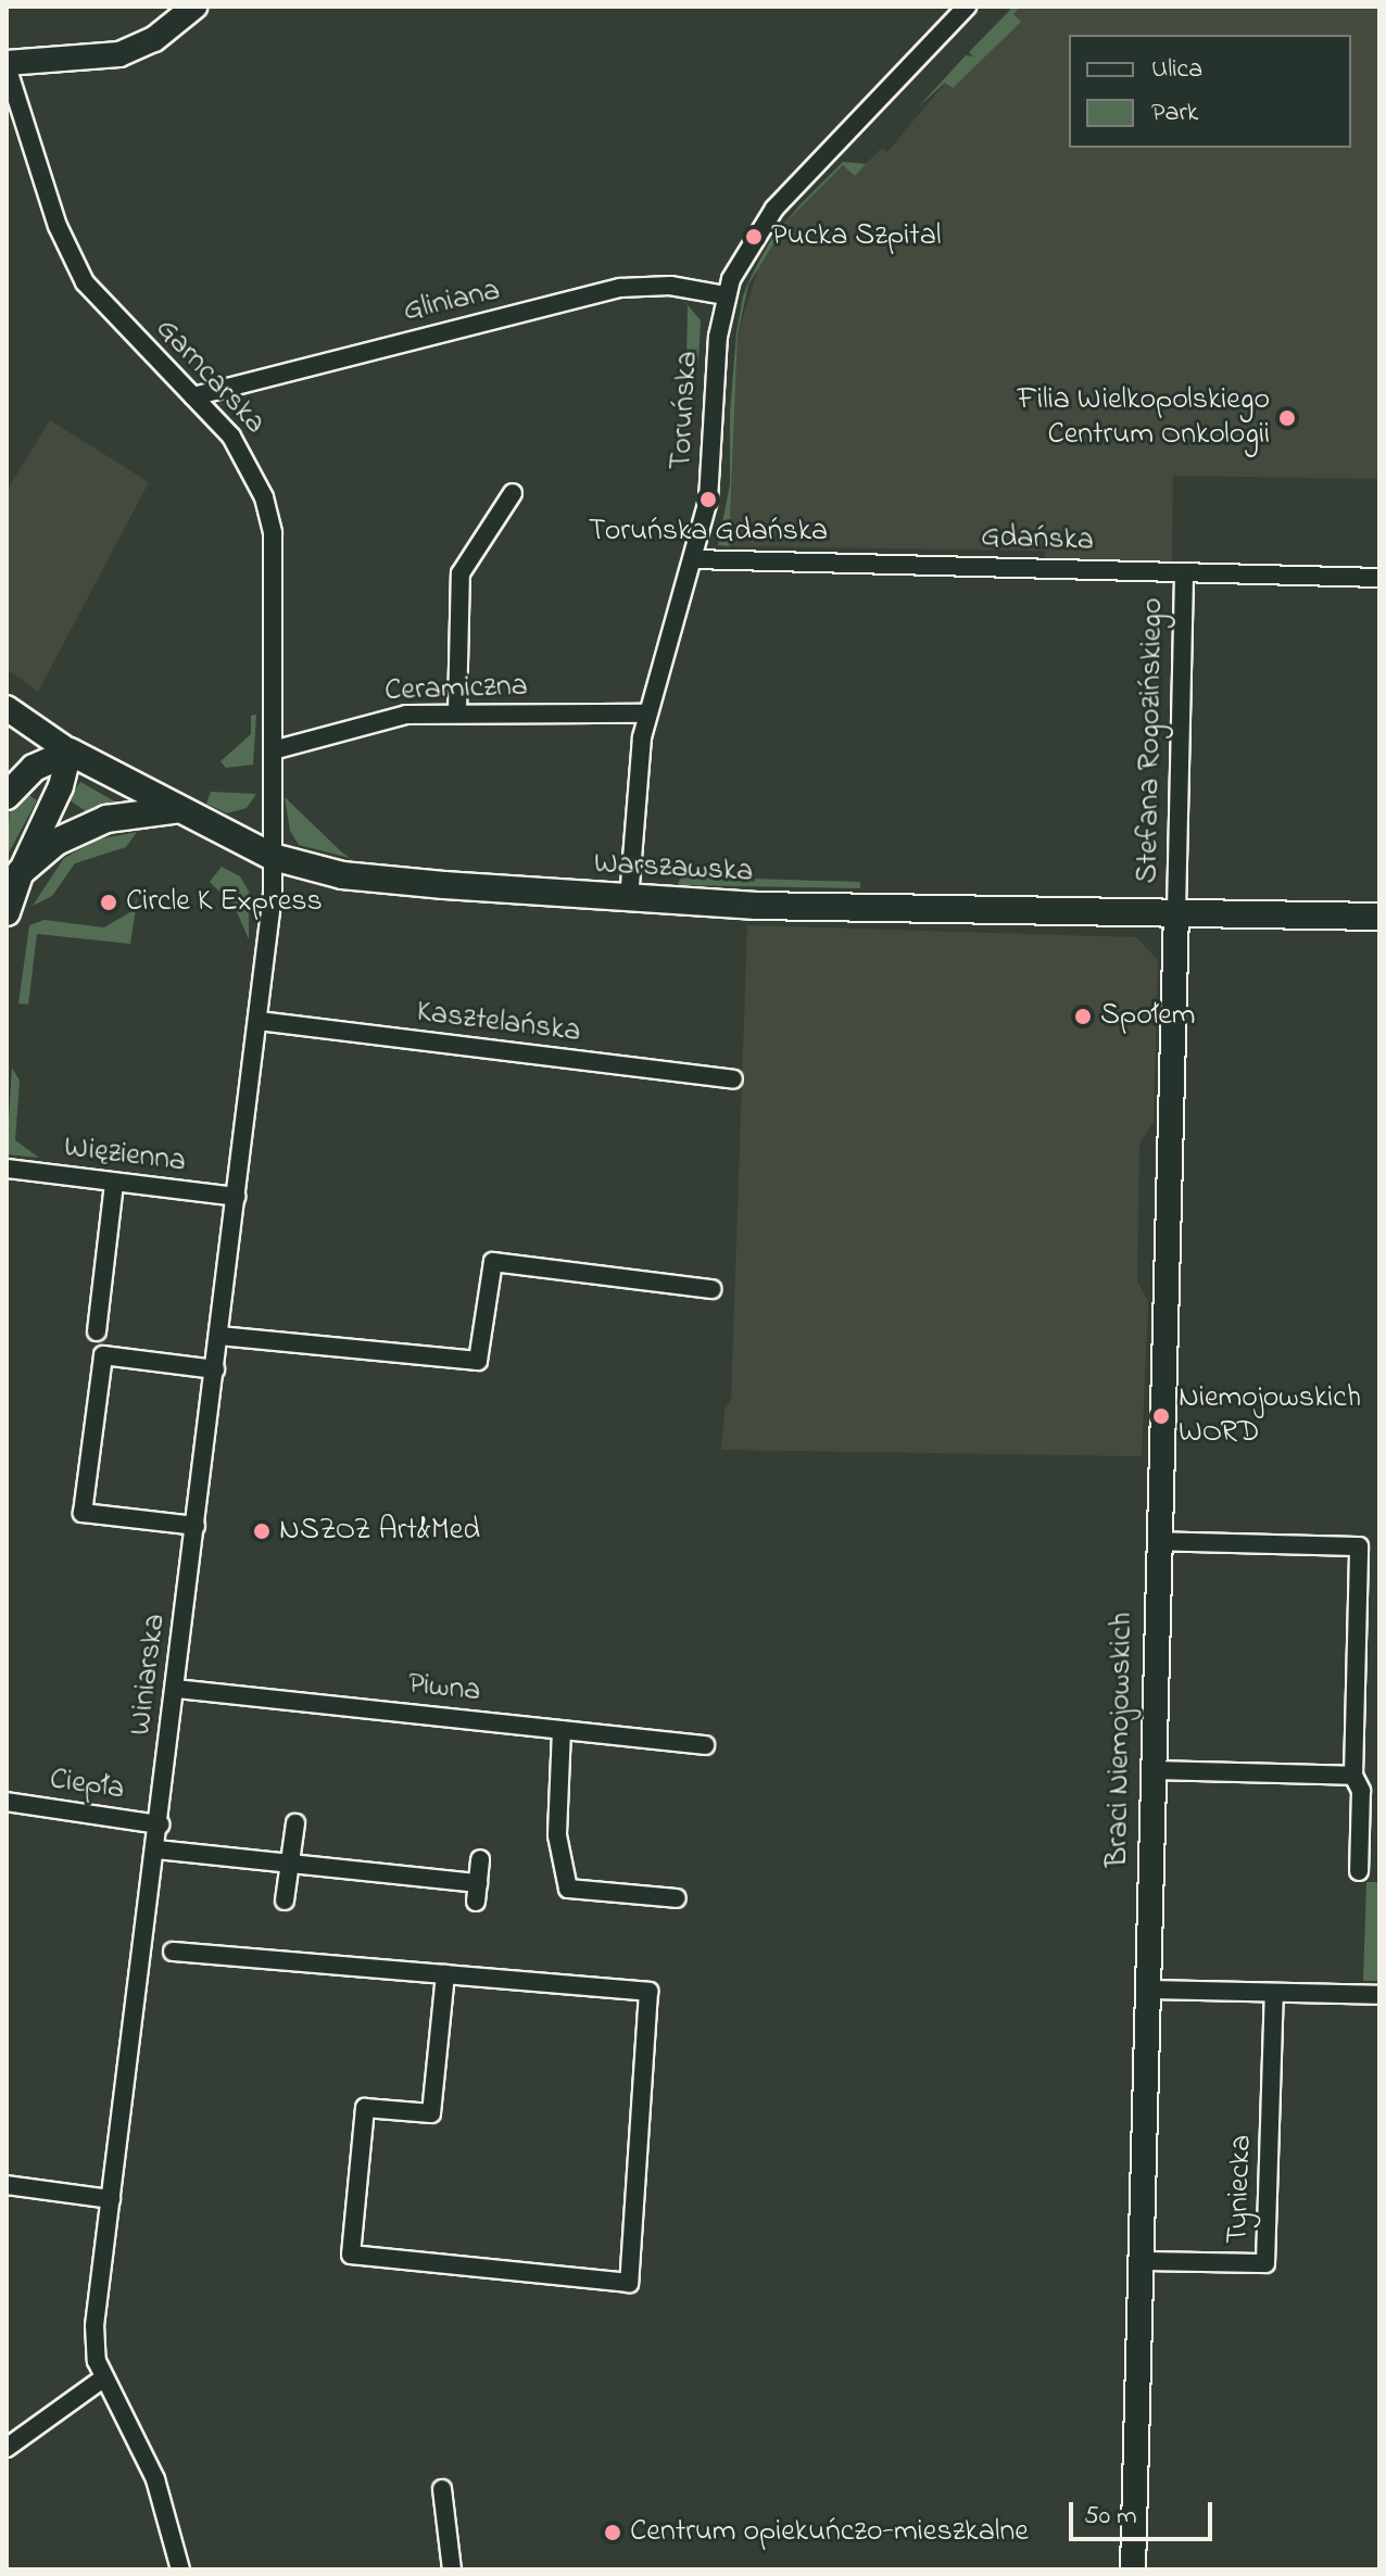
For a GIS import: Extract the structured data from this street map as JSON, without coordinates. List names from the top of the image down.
{
  "streets": {
    "main road": ["Warszawska"],
    "street": [
      "Gliniana",
      "Garncarska",
      "Toruńska",
      "Gdańska",
      "Ceramiczna",
      "Stefana Rogozińskiego",
      "Kasztelańska",
      "Więzienna",
      "Winiarska",
      "Piwna",
      "Braci Niemojowskich",
      "Ciepła",
      "Tyniecka"
    ]
  },
  "crossings": [
    ["Gliniana", "Garncarska"],
    ["Gliniana", "Toruńska"],
    ["Garncarska", "Ceramiczna"],
    ["Garncarska", "Warszawska"],
    ["Garncarska", "Winiarska"],
    ["Toruńska", "Gdańska"],
    ["Toruńska", "Ceramiczna"],
    ["Toruńska", "Warszawska"],
    ["Gdańska", "Stefana Rogozińskiego"],
    ["Stefana Rogozińskiego", "Warszawska"],
    ["Stefana Rogozińskiego", "Braci Niemojowskich"],
    ["Warszawska", "Winiarska"],
    ["Warszawska", "Braci Niemojowskich"],
    ["Kasztelańska", "Winiarska"],
    ["Więzienna", "Winiarska"],
    ["Winiarska", "Piwna"],
    ["Winiarska", "Ciepła"],
    ["Braci Niemojowskich", "Tyniecka"]
  ],
  "places": [
    "Pucka Szpital",
    "Filia Wielkopolskiego Centrum Onkologii",
    "Toruńska Gdańska",
    "Circle K Express",
    "Społem",
    "Niemojowskich WORD",
    "NSZOZ Art&Med",
    "Centrum opiekuńczo-mieszkalne"
  ],
  "legend": ["Ulica", "Park"],
  "scale_bar": "50 m"
}
